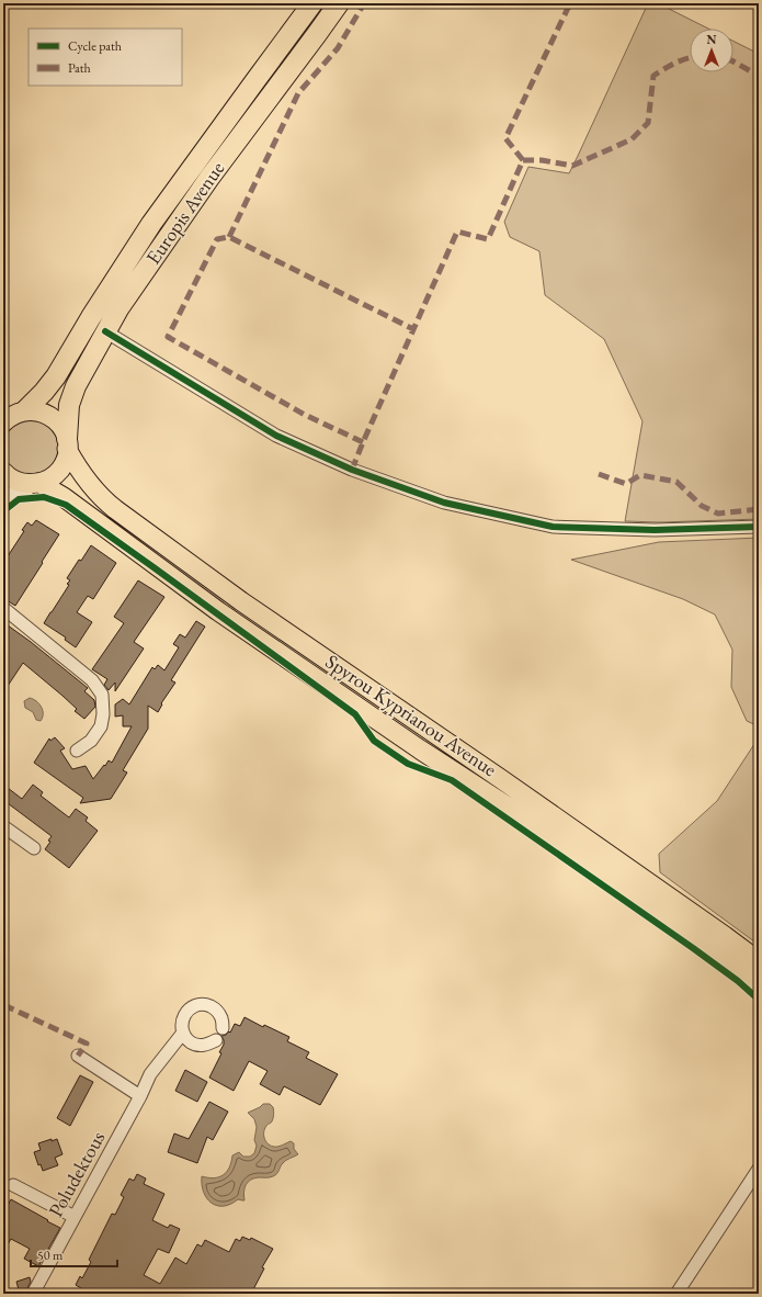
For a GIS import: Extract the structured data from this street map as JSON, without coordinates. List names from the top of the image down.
{
  "streets": {
    "highway": ["Europis Avenue"],
    "main road": ["Spyrou Kyprianou Avenue"],
    "street": ["Poludektous"]
  },
  "crossings": [
    ["Europis Avenue", "Spyrou Kyprianou Avenue"]
  ],
  "legend": ["Cycle path", "Path"],
  "scale_bar": "50 m",
  "north": "top"
}
